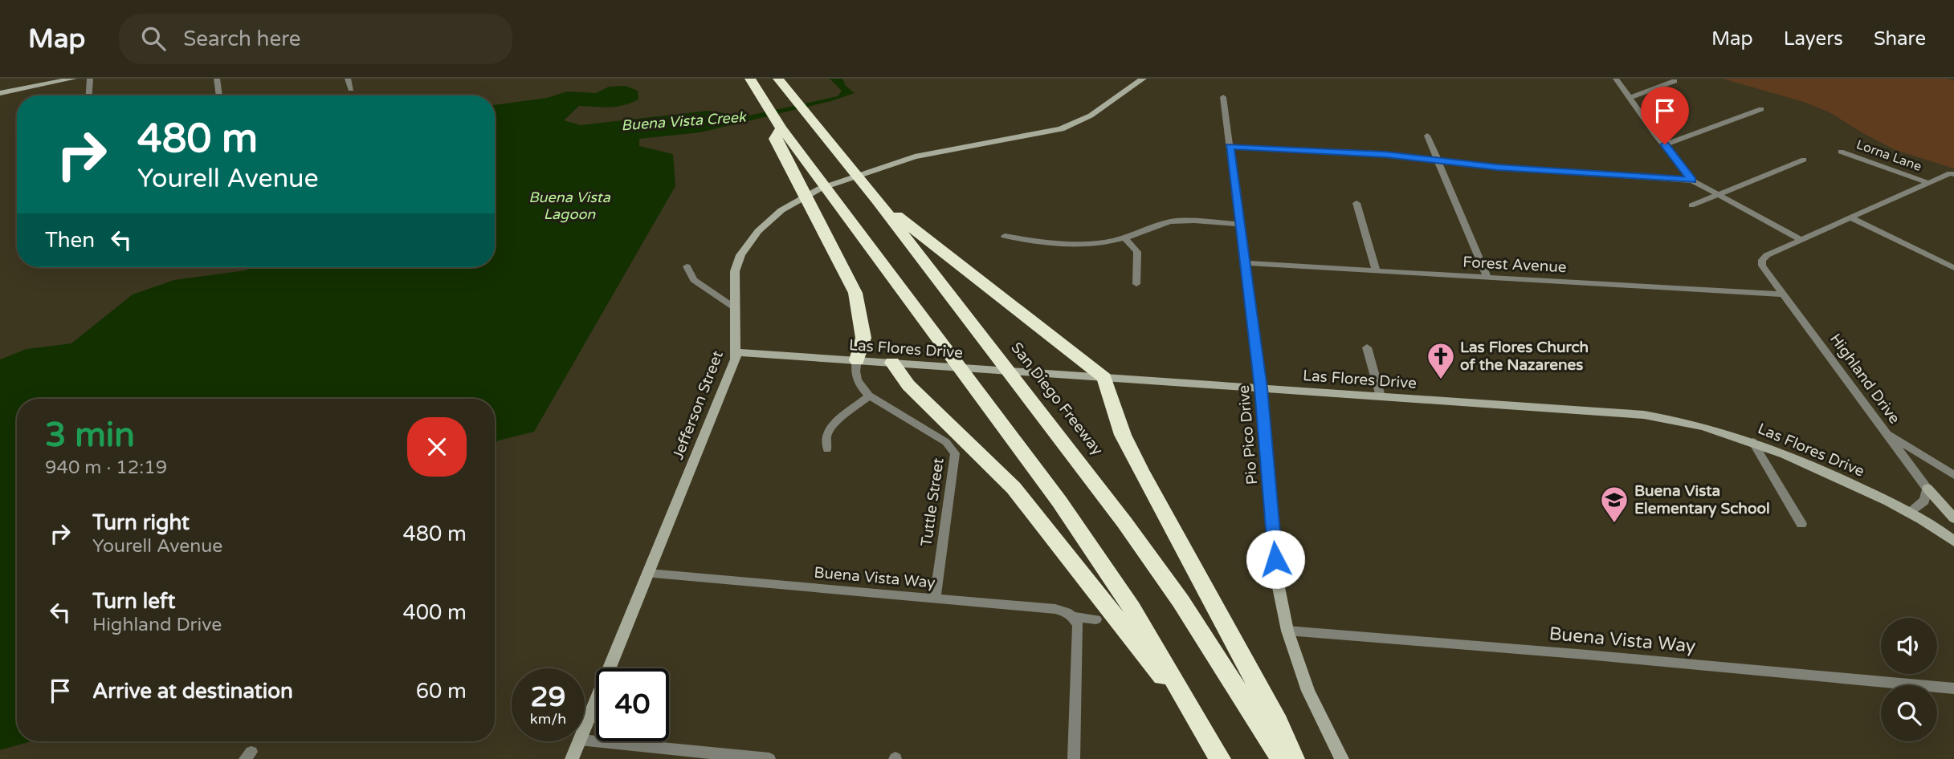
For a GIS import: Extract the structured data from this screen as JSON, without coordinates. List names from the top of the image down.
{
  "streets": {
    "highway": ["San Diego Freeway"],
    "street": [
      "Lorna Lane",
      "Forest Avenue",
      "Las Flores Drive",
      "Highland Drive",
      "Jefferson Street",
      "Pio Pico Drive",
      "Tuttle Street",
      "Buena Vista Way"
    ]
  },
  "crossings": [
    ["Forest Avenue", "Highland Drive"],
    ["Forest Avenue", "Pio Pico Drive"],
    ["Las Flores Drive", "Jefferson Street"],
    ["Las Flores Drive", "Pio Pico Drive"],
    ["Las Flores Drive", "Tuttle Street"],
    ["Jefferson Street", "Buena Vista Way"],
    ["Pio Pico Drive", "Buena Vista Way"],
    ["Tuttle Street", "Buena Vista Way"]
  ],
  "water": ["Buena Vista Creek", "Buena Vista Lagoon"],
  "places": {
    "church": ["Las Flores Church of the Nazarenes"],
    "school or university": ["Buena Vista Elementary School"]
  },
  "page": {
    "header": "Map",
    "search": "Search here",
    "nav": ["Map", "Layers", "Share"],
    "turn": ["480 m", "Yourell Avenue"],
    "then": "Then",
    "heading": ["3 min", "940 m · 12:19"],
    "list": [
      {
        "name": "Turn right",
        "note": "Yourell Avenue",
        "value": "480 m"
      },
      {
        "name": "Turn left",
        "note": "Highland Drive",
        "value": "400 m"
      },
      {
        "name": "Arrive at destination",
        "value": "60 m"
      }
    ],
    "speed": "29 km/h",
    "limit": "40"
  }
}
